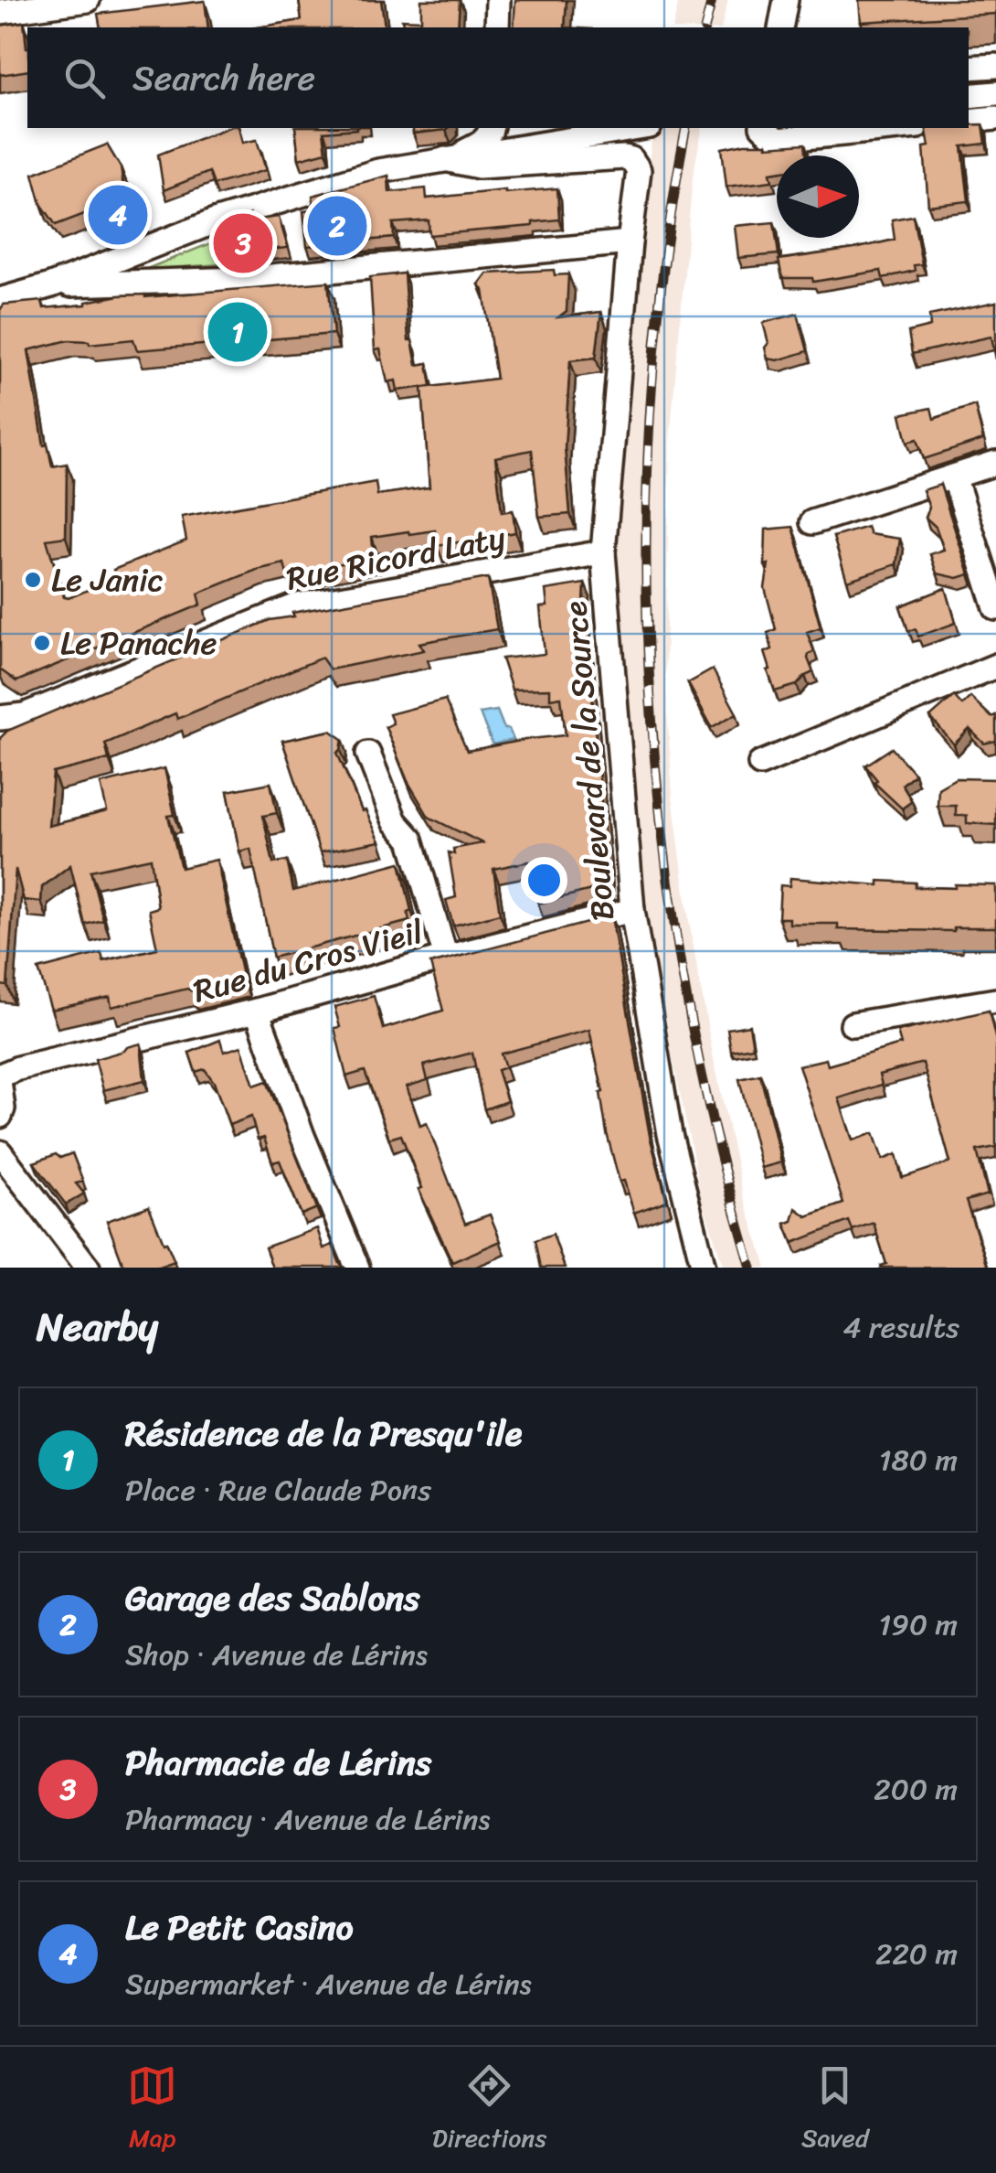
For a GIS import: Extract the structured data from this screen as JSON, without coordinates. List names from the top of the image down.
{
  "streets": {
    "street": ["Rue Ricord Laty", "Boulevard de la Source", "Rue du Cros Vieil"]
  },
  "crossings": [
    ["Rue Ricord Laty", "Boulevard de la Source"],
    ["Boulevard de la Source", "Rue du Cros Vieil"]
  ],
  "places": ["Le Janic", "Le Panache"],
  "north": "right",
  "page": {
    "search": "Search here",
    "pins": [
      "4",
      "2",
      "3",
      "1"
    ],
    "heading": ["Nearby", "4 results"],
    "list": [
      {
        "mark": "1",
        "name": "Résidence de la Presqu'ile",
        "note": "Place · Rue Claude Pons",
        "value": "180 m"
      },
      {
        "mark": "2",
        "name": "Garage des Sablons",
        "note": "Shop · Avenue de Lérins",
        "value": "190 m"
      },
      {
        "mark": "3",
        "name": "Pharmacie de Lérins",
        "note": "Pharmacy · Avenue de Lérins",
        "value": "200 m"
      },
      {
        "mark": "4",
        "name": "Le Petit Casino",
        "note": "Supermarket · Avenue de Lérins",
        "value": "220 m"
      }
    ],
    "nav": ["Map", "Directions", "Saved"]
  }
}
